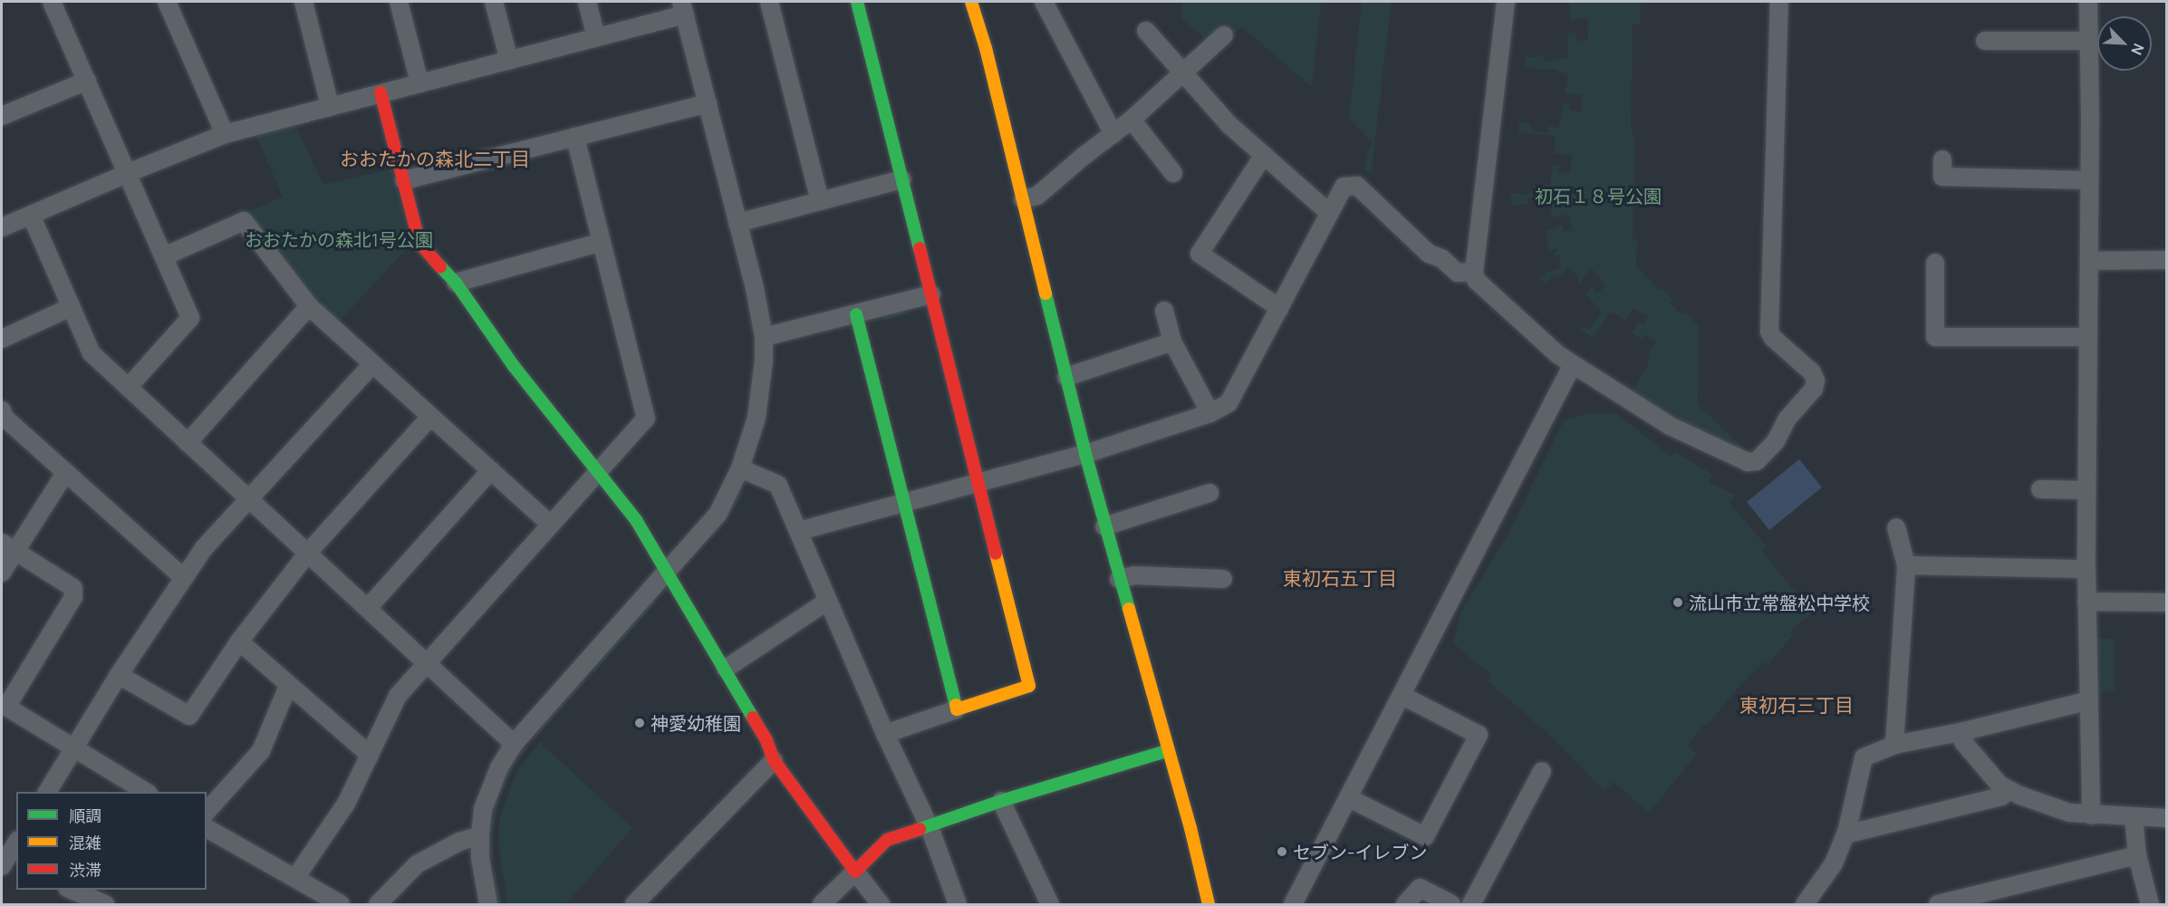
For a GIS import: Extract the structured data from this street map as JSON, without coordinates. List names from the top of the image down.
{
  "districts": ["おおたかの森北二丁目", "東初石五丁目", "東初石三丁目"],
  "parks": ["初石１８号公園", "おおたかの森北1号公園"],
  "places": ["流山市立常盤松中学校", "神愛幼稚園", "セブン-イレブン"],
  "legend": ["順調", "混雑", "渋滞"],
  "north": "bottom right"
}
